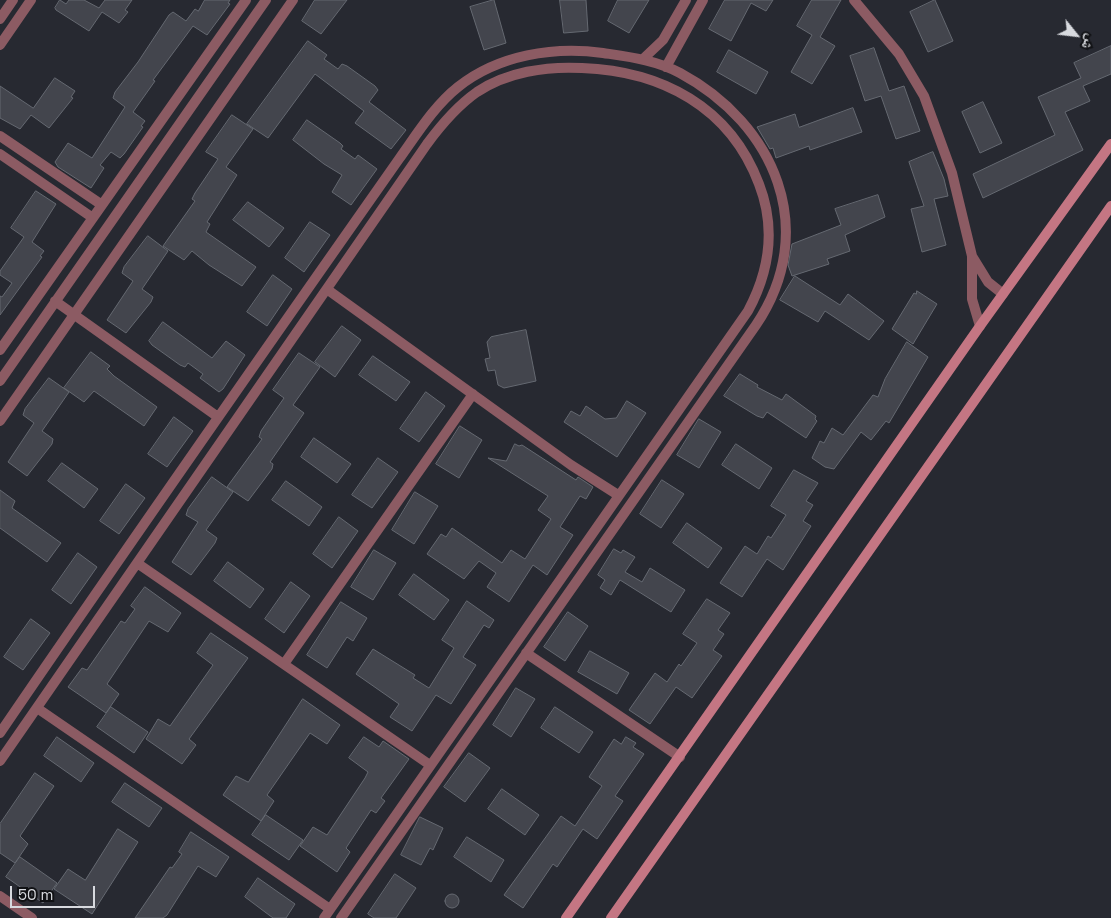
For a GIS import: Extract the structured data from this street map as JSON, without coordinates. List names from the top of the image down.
{
  "scale_bar": "50 m",
  "north": "bottom right"
}
